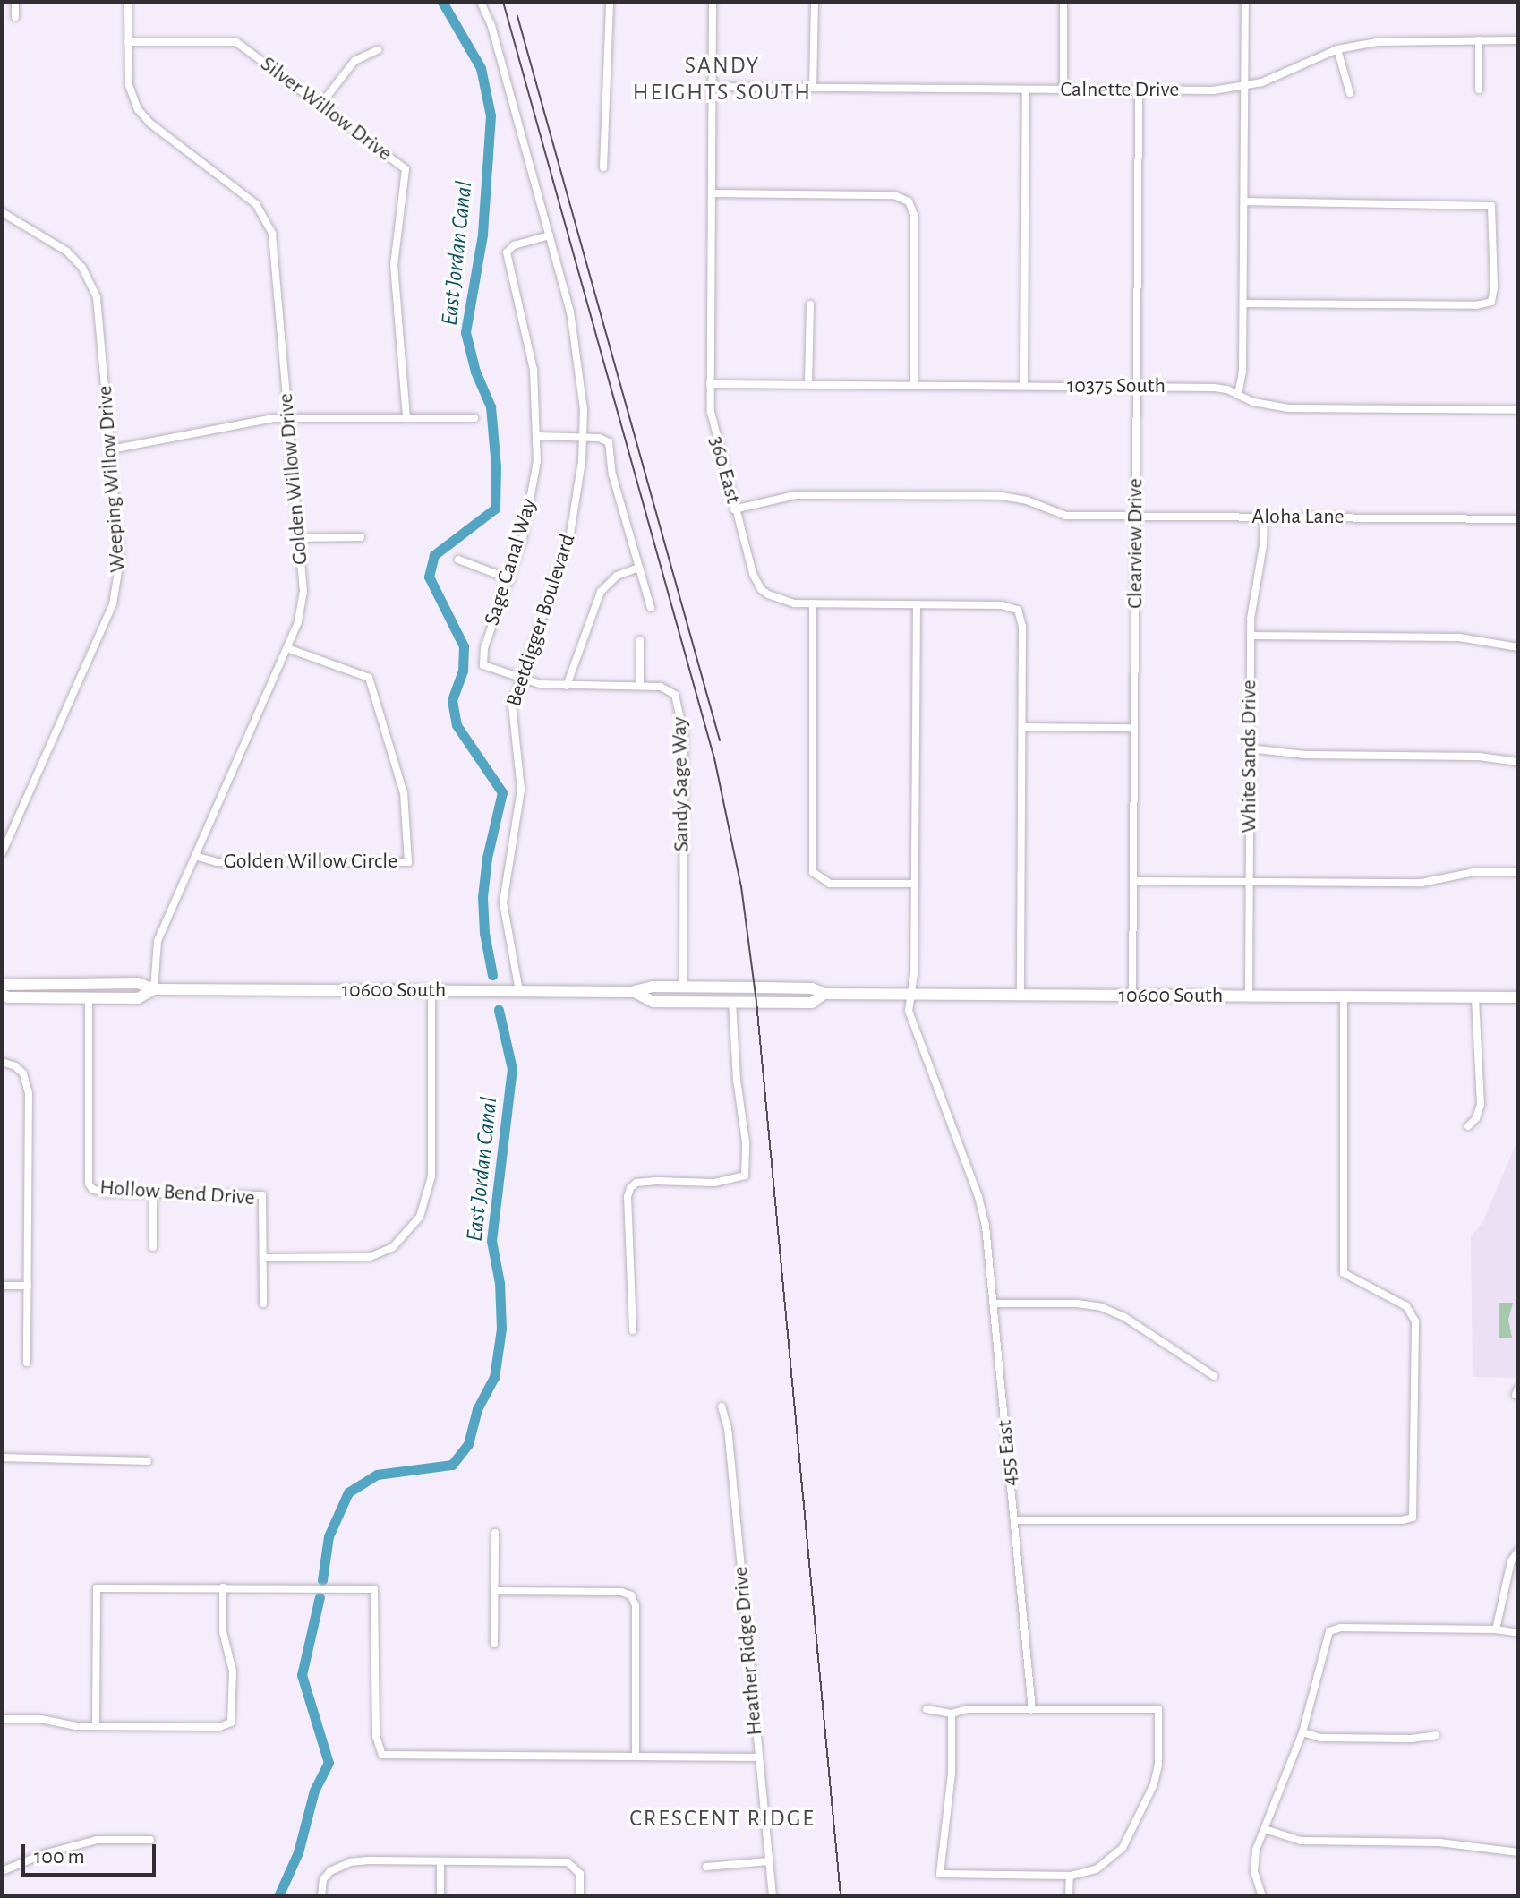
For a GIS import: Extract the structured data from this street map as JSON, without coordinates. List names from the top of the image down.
{
  "streets": {
    "main road": ["10600 South"],
    "street": [
      "Calnette Drive",
      "Silver Willow Drive",
      "10375 South",
      "360 East",
      "Weeping Willow Drive",
      "Golden Willow Drive",
      "Aloha Lane",
      "Clearview Drive",
      "Sage Canal Way",
      "Beetdigger Boulevard",
      "White Sands Drive",
      "Sandy Sage Way",
      "Golden Willow Circle",
      "Hollow Bend Drive",
      "455 East",
      "Heather Ridge Drive"
    ]
  },
  "crossings": [
    ["Calnette Drive", "360 East"],
    ["Calnette Drive", "Clearview Drive"],
    ["Silver Willow Drive", "Golden Willow Drive"],
    ["10375 South", "360 East"],
    ["10375 South", "Clearview Drive"],
    ["360 East", "Aloha Lane"],
    ["360 East", "455 East"],
    ["Golden Willow Drive", "Golden Willow Circle"],
    ["Golden Willow Drive", "10600 South"],
    ["Aloha Lane", "Clearview Drive"],
    ["Aloha Lane", "White Sands Drive"],
    ["Clearview Drive", "10600 South"],
    ["Sage Canal Way", "Beetdigger Boulevard"],
    ["Sage Canal Way", "Sandy Sage Way"],
    ["Beetdigger Boulevard", "Sandy Sage Way"],
    ["Beetdigger Boulevard", "10600 South"],
    ["White Sands Drive", "10600 South"],
    ["Sandy Sage Way", "10600 South"],
    ["10600 South", "Hollow Bend Drive"],
    ["10600 South", "455 East"]
  ],
  "districts": ["SANDY HEIGHTS SOUTH", "CRESCENT RIDGE"],
  "water": ["East Jordan Canal"],
  "scale_bar": "100 m"
}
